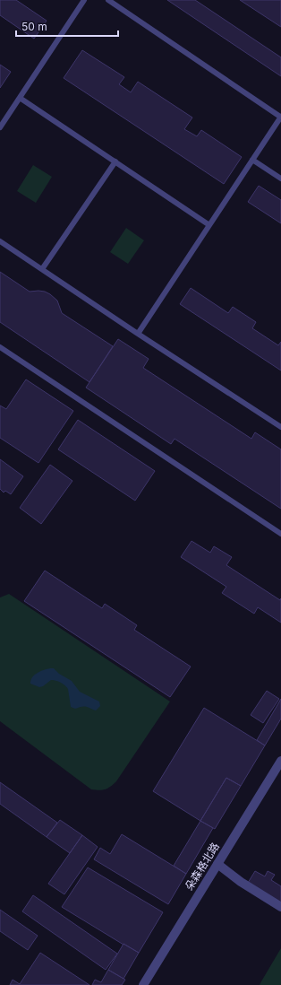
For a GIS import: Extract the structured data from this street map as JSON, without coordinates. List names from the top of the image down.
{
  "streets": {
    "street": ["朵森格北路"]
  },
  "scale_bar": "50 m"
}
